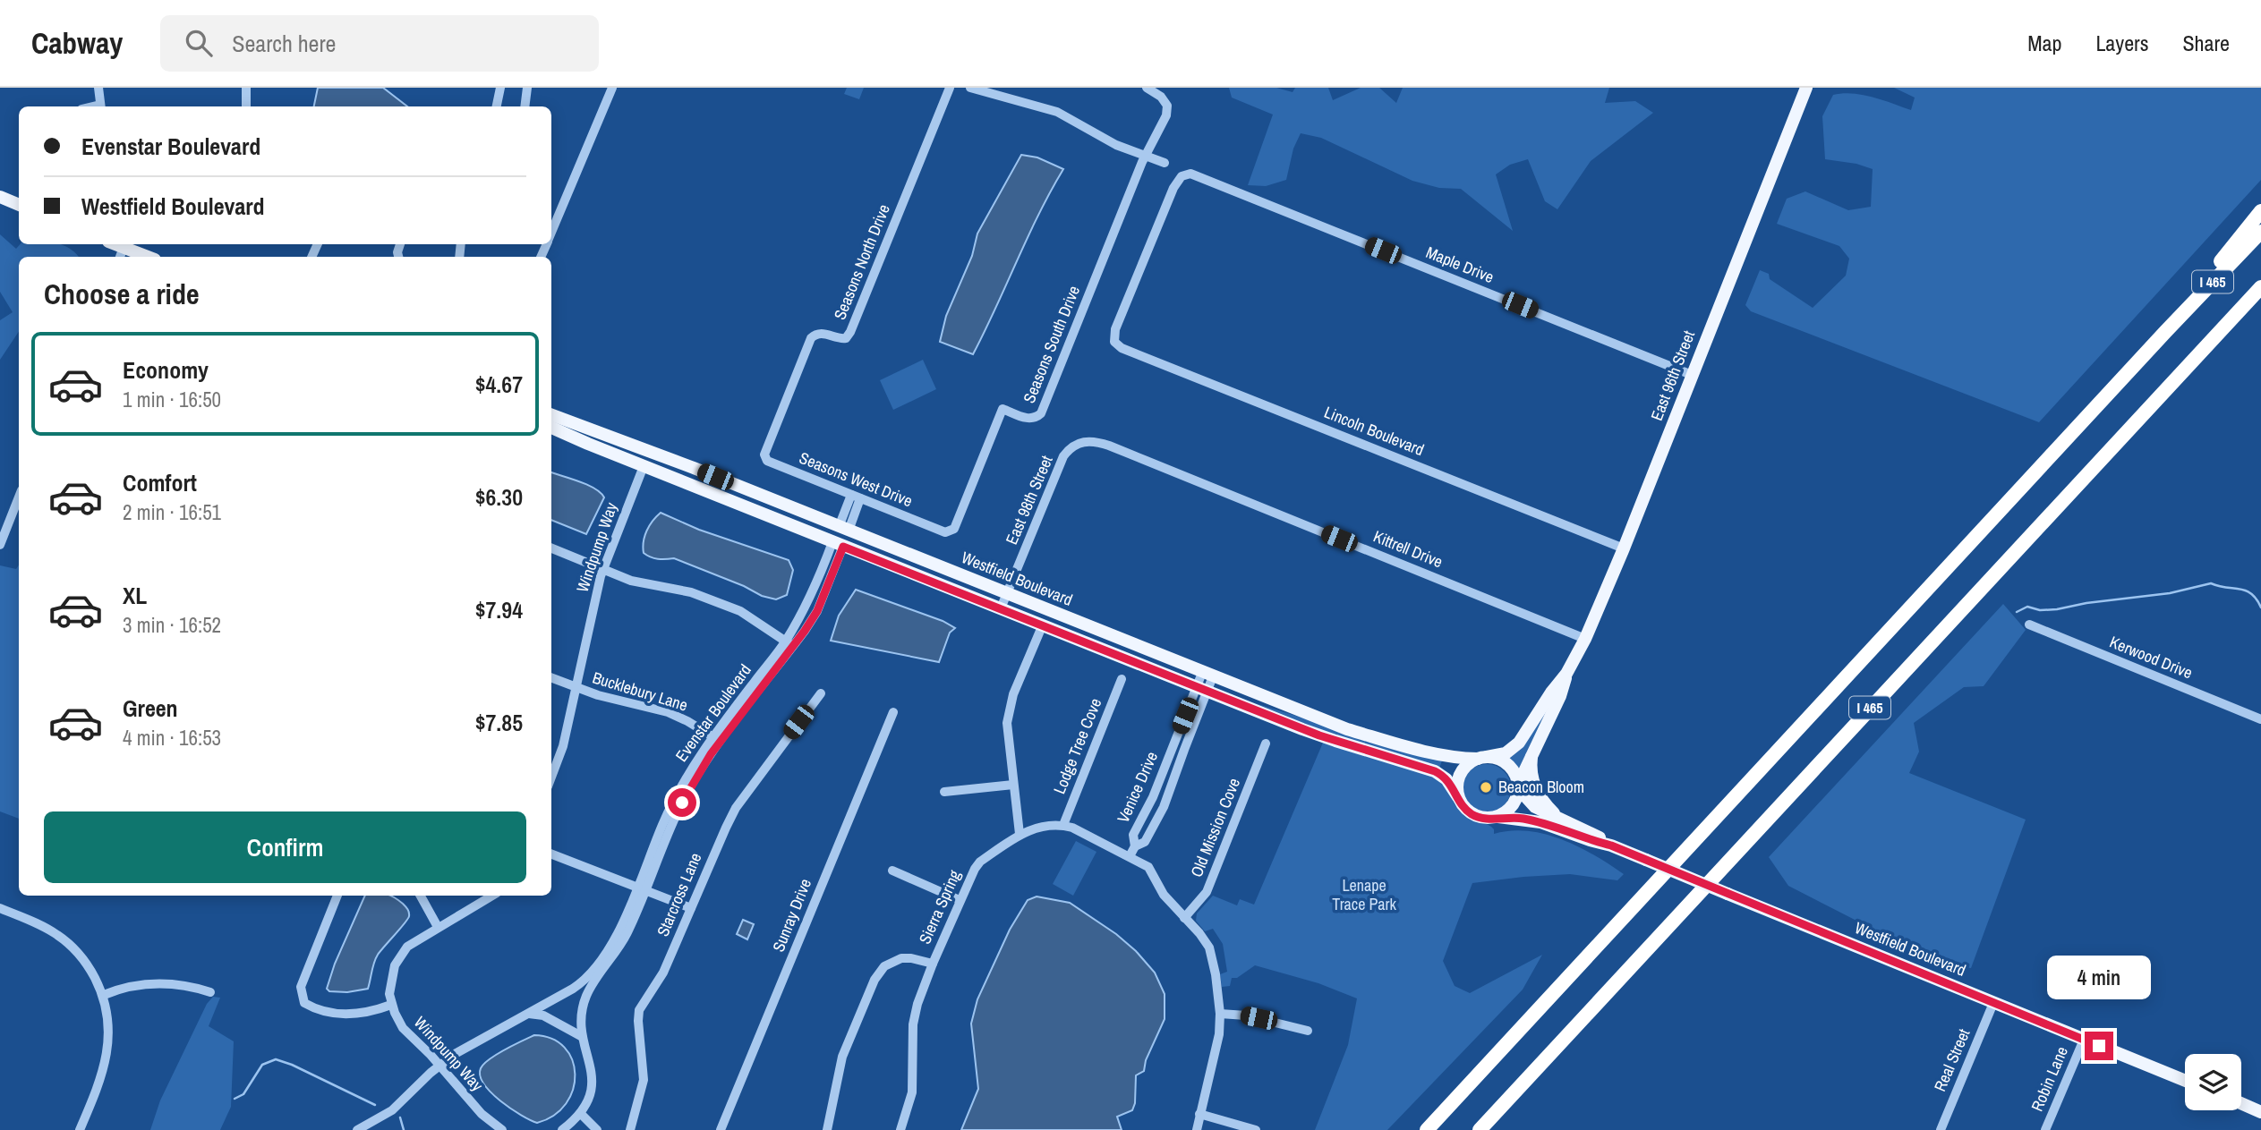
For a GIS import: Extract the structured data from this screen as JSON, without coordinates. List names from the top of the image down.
{
  "streets": {
    "highway": ["I 465"],
    "main road": ["East 96th Street", "Westfield Boulevard"],
    "street": [
      "Seasons North Drive",
      "Maple Drive",
      "Seasons South Drive",
      "Lincoln Boulevard",
      "Seasons West Drive",
      "East 98th Street",
      "Windpump Way",
      "Kittrell Drive",
      "Kerwood Drive",
      "Bucklebury Lane",
      "Evenstar Boulevard",
      "Lodge Tree Cove",
      "Venice Drive",
      "Old Mission Cove",
      "Starcross Lane",
      "Sierra Spring",
      "Sunray Drive",
      "Real Street",
      "Robin Lane"
    ]
  },
  "crossings": [
    ["Seasons North Drive", "Seasons West Drive"],
    ["Maple Drive", "East 96th Street"],
    ["Maple Drive", "Lincoln Boulevard"],
    ["Seasons South Drive", "Seasons West Drive"],
    ["East 96th Street", "Lincoln Boulevard"],
    ["East 96th Street", "Kittrell Drive"],
    ["East 96th Street", "Westfield Boulevard"],
    ["East 98th Street", "Kittrell Drive"],
    ["East 98th Street", "Westfield Boulevard"],
    ["Windpump Way", "Westfield Boulevard"],
    ["Windpump Way", "Bucklebury Lane"],
    ["Windpump Way", "Evenstar Boulevard"],
    ["Westfield Boulevard", "Evenstar Boulevard"],
    ["Westfield Boulevard", "Venice Drive"],
    ["Westfield Boulevard", "Real Street"],
    ["Westfield Boulevard", "Robin Lane"],
    ["Bucklebury Lane", "Evenstar Boulevard"],
    ["Lodge Tree Cove", "Sierra Spring"],
    ["Venice Drive", "Sierra Spring"],
    ["Old Mission Cove", "Sierra Spring"]
  ],
  "parks": ["Lenape Trace Park"],
  "places": ["Beacon Bloom"],
  "page": {
    "header": "Cabway",
    "search": "Search here",
    "nav": ["Map", "Layers", "Share"],
    "banner": ["Evenstar Boulevard", "Westfield Boulevard"],
    "heading": "Choose a ride",
    "list": [
      {
        "name": "Economy",
        "note": "1 min · 16:50",
        "value": "$4.67"
      },
      {
        "name": "Comfort",
        "note": "2 min · 16:51",
        "value": "$6.30"
      },
      {
        "name": "XL",
        "note": "3 min · 16:52",
        "value": "$7.94"
      },
      {
        "name": "Green",
        "note": "4 min · 16:53",
        "value": "$7.85"
      }
    ],
    "buttons": "Confirm",
    "bubble": "4 min"
  }
}
